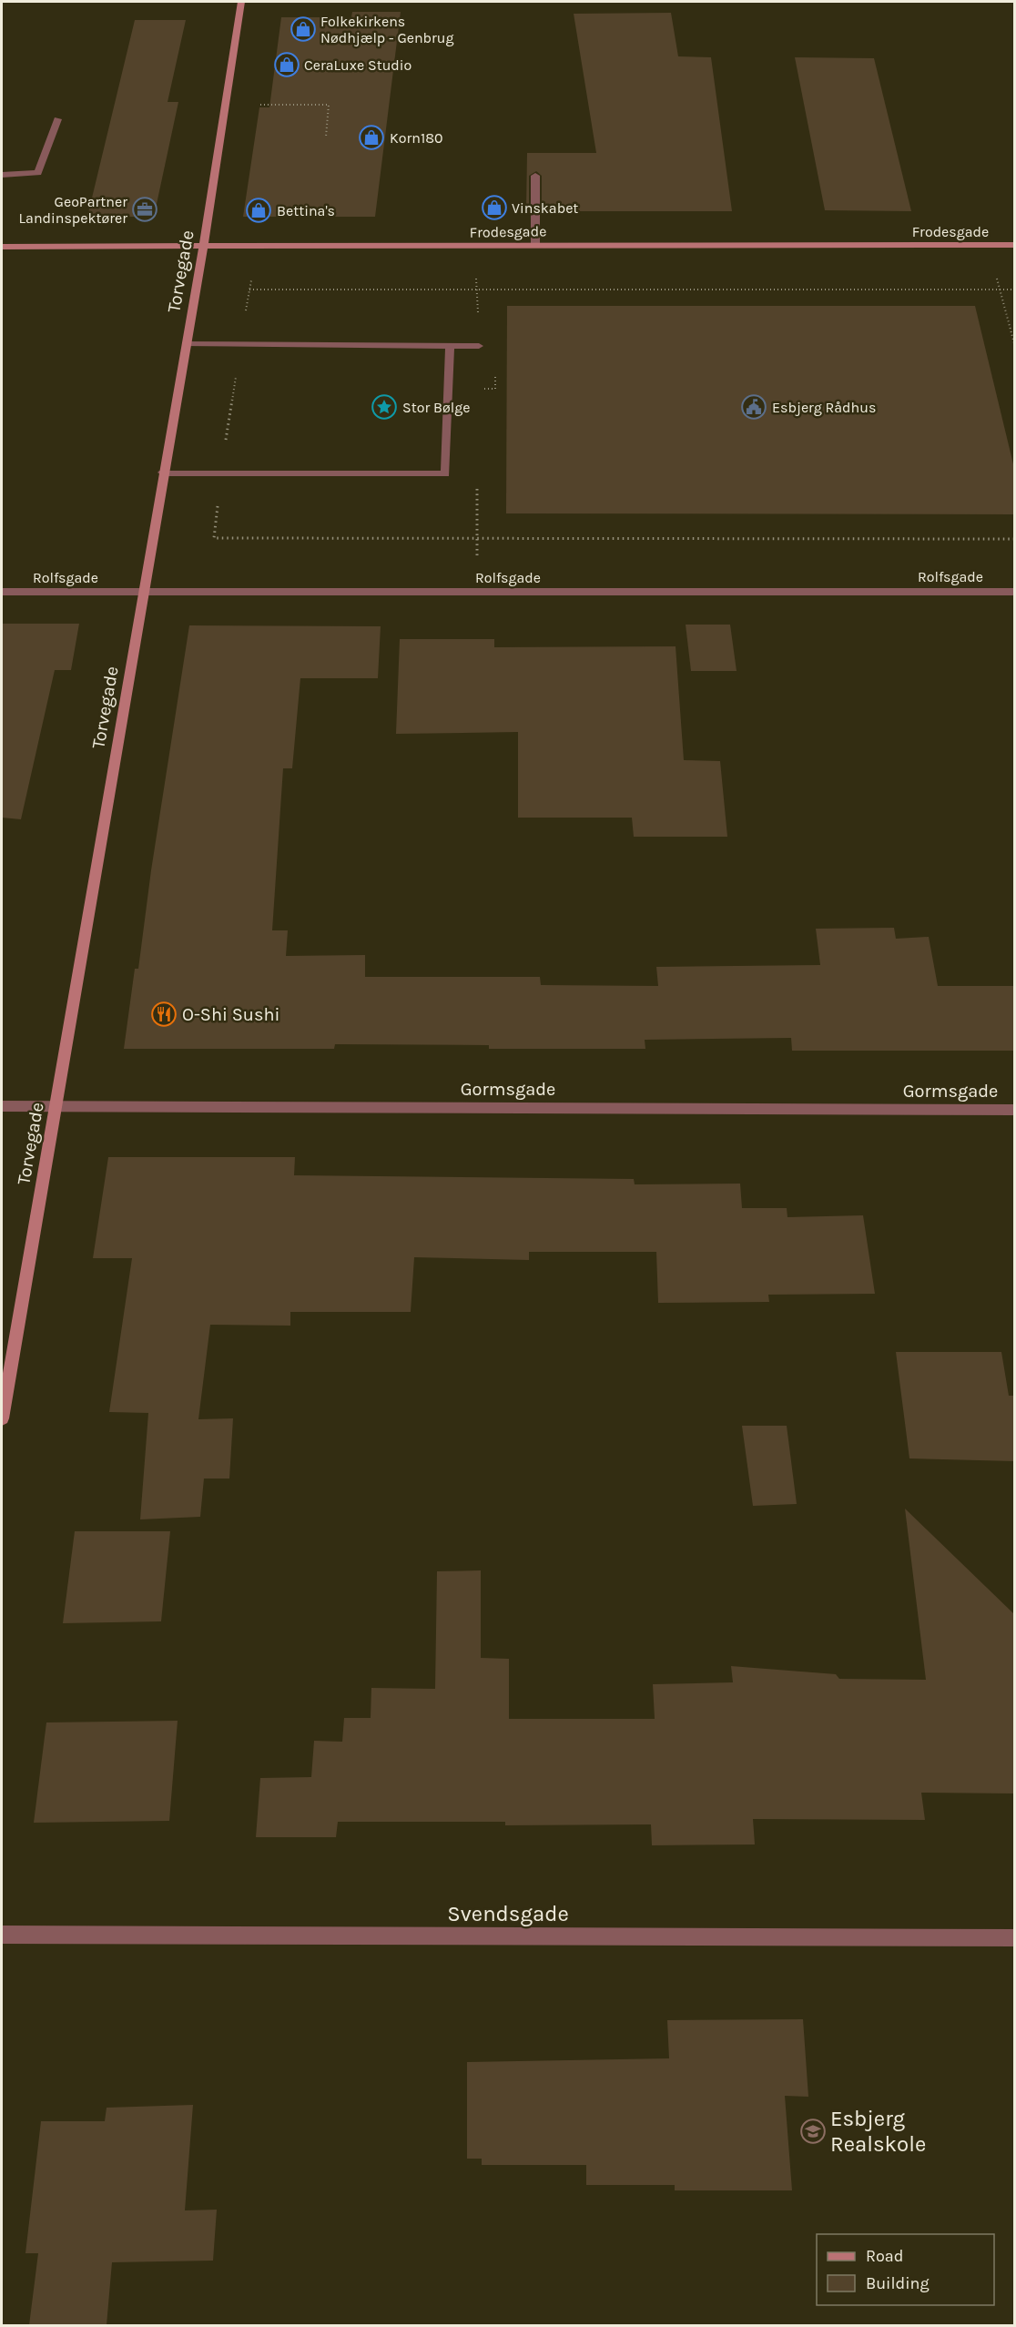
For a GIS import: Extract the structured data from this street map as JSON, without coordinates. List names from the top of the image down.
{
  "streets": {
    "street": [
      "Frodesgade",
      "Torvegade",
      "Rolfsgade",
      "Gormsgade",
      "Svendsgade"
    ]
  },
  "crossings": [
    ["Frodesgade", "Torvegade"],
    ["Torvegade", "Rolfsgade"],
    ["Torvegade", "Gormsgade"]
  ],
  "places": {
    "shop": [
      "Folkekirkens Nødhjælp - Genbrug",
      "CeraLuxe Studio",
      "Korn180",
      "Vinskabet",
      "Bettina's"
    ],
    "office": ["GeoPartner Landinspektører"],
    "place": ["Stor Bølge"],
    "public building": ["Esbjerg Rådhus"],
    "restaurant": ["O-Shi Sushi"],
    "school or university": ["Esbjerg Realskole"]
  },
  "legend": ["Road", "Building"]
}
